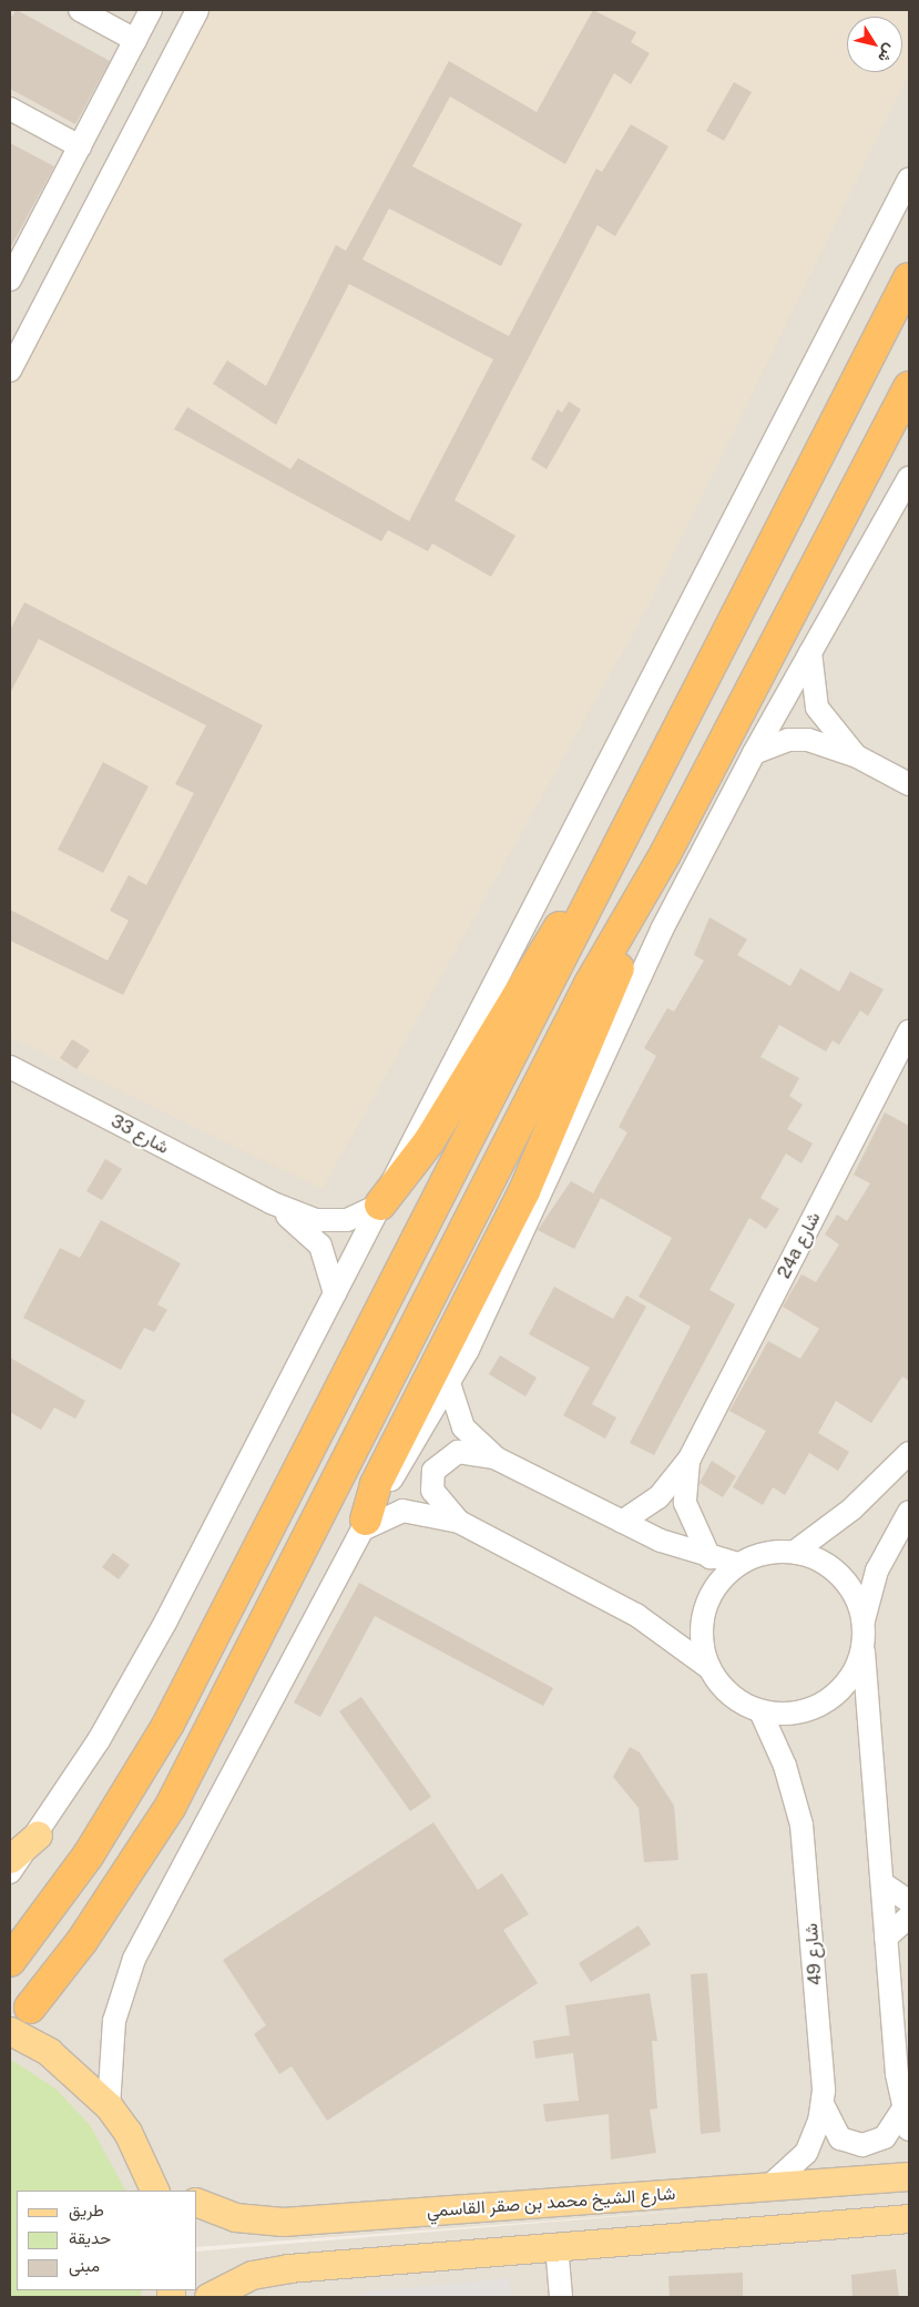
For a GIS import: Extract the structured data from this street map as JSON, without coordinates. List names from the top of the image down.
{
  "streets": {
    "main road": ["شارع الشيخ محمد بن صقر القاسمي"],
    "street": ["شارع 33", "24a شارع", "شارع 49"]
  },
  "crossings": [
    ["شارع 49", "شارع الشيخ محمد بن صقر القاسمي"]
  ],
  "legend": ["طريق", "حديقة", "مبنى"],
  "north": "bottom right"
}
